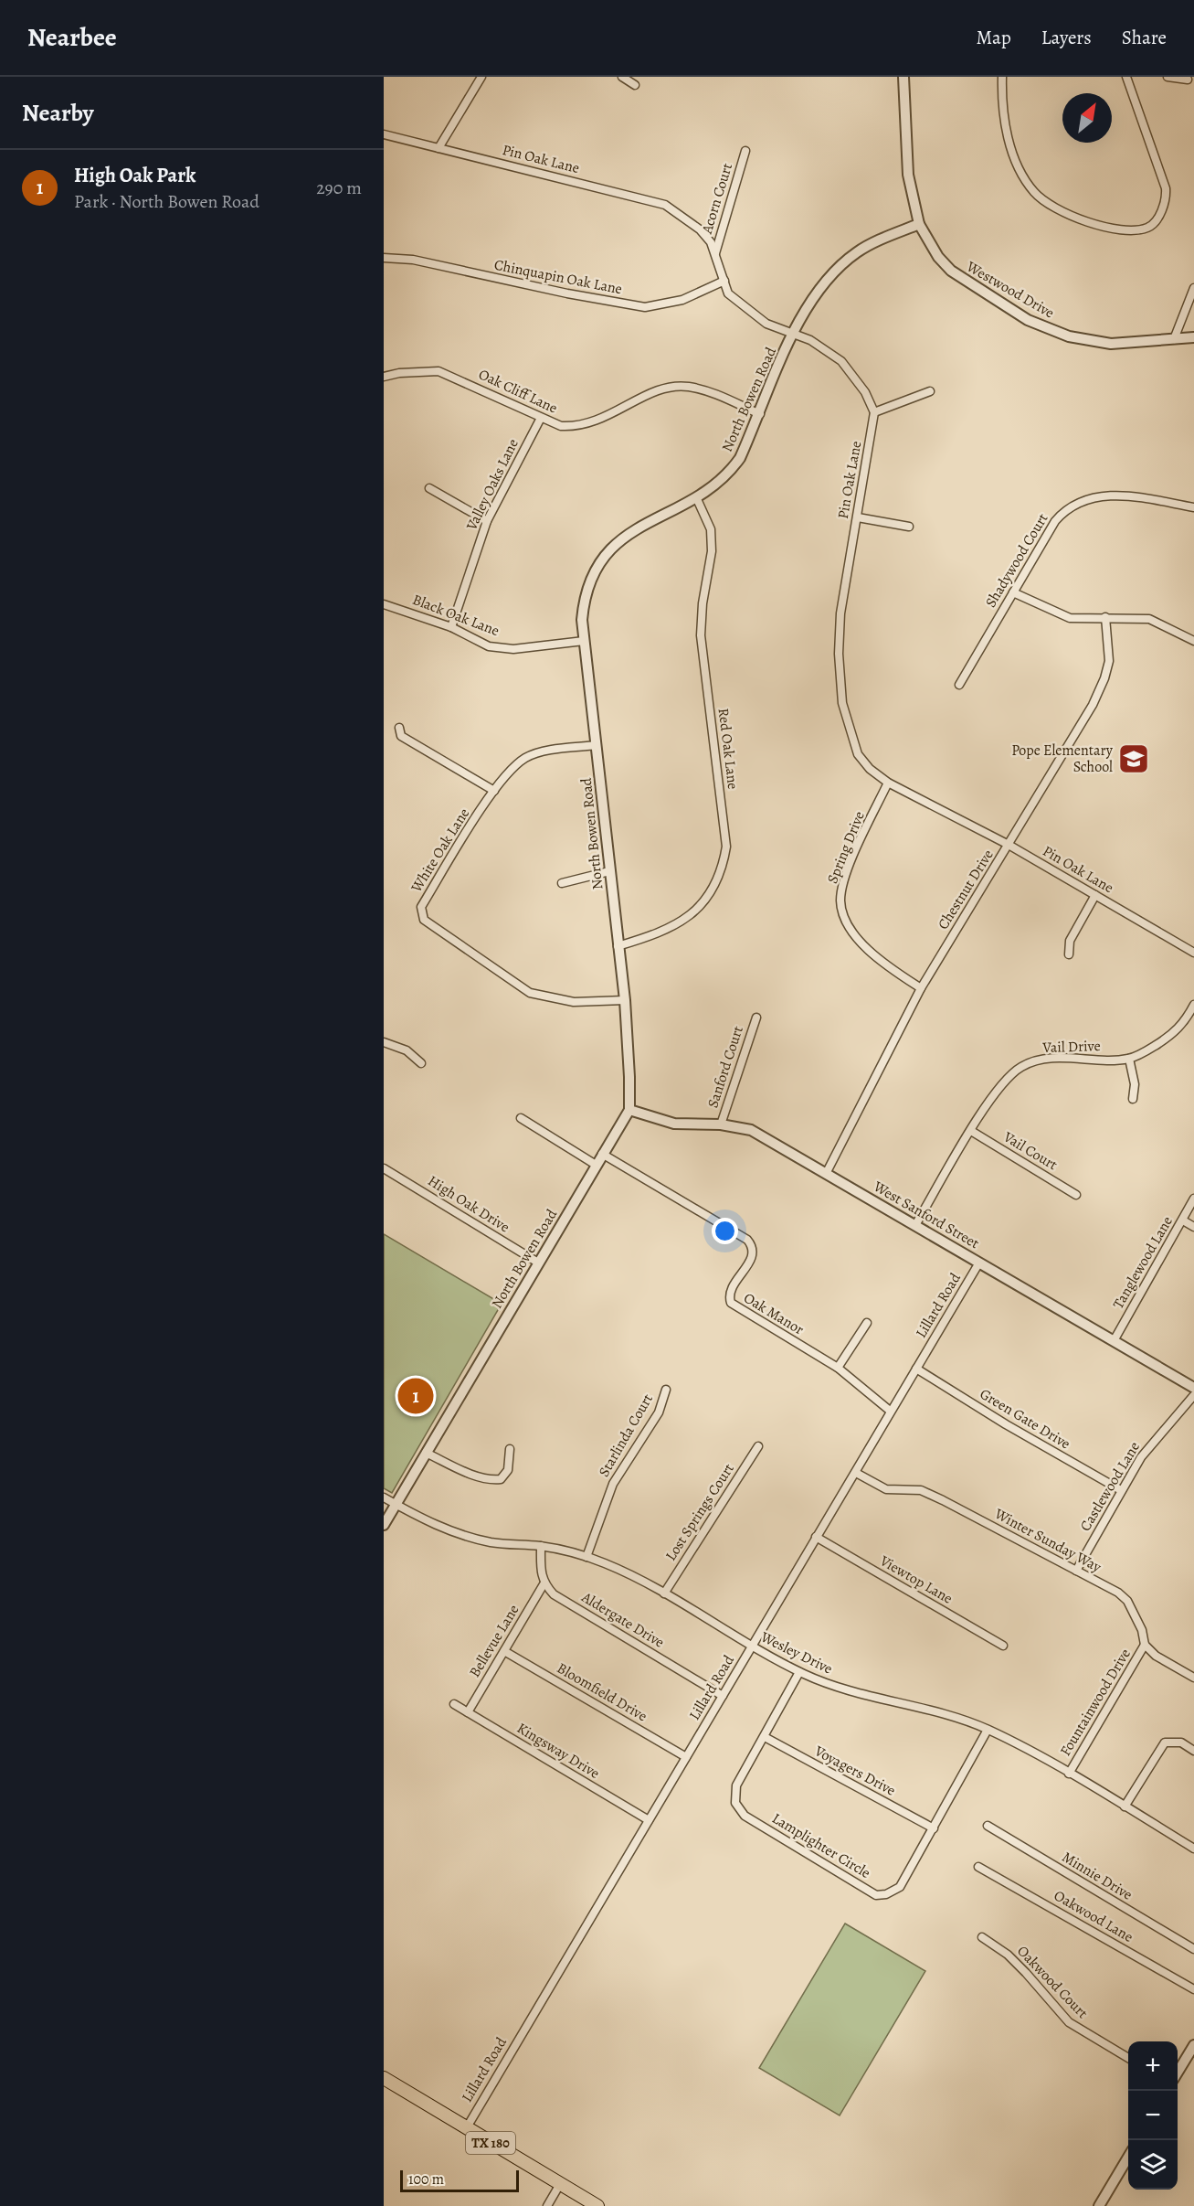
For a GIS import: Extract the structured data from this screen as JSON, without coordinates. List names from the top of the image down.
{
  "streets": {
    "main road": ["TX 180"],
    "street": [
      "Pin Oak Lane",
      "Acorn Court",
      "Chinquapin Oak Lane",
      "Westwood Drive",
      "Oak Cliff Lane",
      "North Bowen Road",
      "Valley Oaks Lane",
      "Shadywood Court",
      "Black Oak Lane",
      "Red Oak Lane",
      "Spring Drive",
      "White Oak Lane",
      "Chestnut Drive",
      "Vail Drive",
      "Sanford Court",
      "Vail Court",
      "High Oak Drive",
      "West Sanford Street",
      "Tanglewood Lane",
      "Lillard Road",
      "Oak Manor",
      "Green Gate Drive",
      "Starlinda Court",
      "Castlewood Lane",
      "Lost Springs Court",
      "Winter Sunday Way",
      "Viewtop Lane",
      "Aldergate Drive",
      "Bellevue Lane",
      "Wesley Drive",
      "Bloomfield Drive",
      "Fountainwood Drive",
      "Kingsway Drive",
      "Voyagers Drive",
      "Lamplighter Circle",
      "Minnie Drive",
      "Oakwood Lane",
      "Oakwood Court"
    ]
  },
  "crossings": [
    ["Pin Oak Lane", "Acorn Court"],
    ["Pin Oak Lane", "Chinquapin Oak Lane"],
    ["Pin Oak Lane", "North Bowen Road"],
    ["Pin Oak Lane", "Spring Drive"],
    ["Pin Oak Lane", "Chestnut Drive"],
    ["Westwood Drive", "North Bowen Road"],
    ["Oak Cliff Lane", "North Bowen Road"],
    ["Oak Cliff Lane", "Valley Oaks Lane"],
    ["North Bowen Road", "Black Oak Lane"],
    ["North Bowen Road", "Red Oak Lane"],
    ["North Bowen Road", "White Oak Lane"],
    ["North Bowen Road", "High Oak Drive"],
    ["North Bowen Road", "West Sanford Street"],
    ["North Bowen Road", "Oak Manor"],
    ["North Bowen Road", "Wesley Drive"],
    ["Valley Oaks Lane", "Black Oak Lane"],
    ["Spring Drive", "Chestnut Drive"],
    ["Chestnut Drive", "West Sanford Street"],
    ["Vail Drive", "Vail Court"],
    ["Vail Drive", "West Sanford Street"],
    ["Sanford Court", "West Sanford Street"],
    ["West Sanford Street", "Tanglewood Lane"],
    ["West Sanford Street", "Lillard Road"],
    ["Lillard Road", "Oak Manor"],
    ["Lillard Road", "Green Gate Drive"],
    ["Lillard Road", "Winter Sunday Way"],
    ["Lillard Road", "Viewtop Lane"],
    ["Lillard Road", "Aldergate Drive"],
    ["Lillard Road", "Wesley Drive"],
    ["Lillard Road", "Bloomfield Drive"],
    ["Lillard Road", "Kingsway Drive"],
    ["Lillard Road", "TX 180"],
    ["Green Gate Drive", "Castlewood Lane"],
    ["Starlinda Court", "Wesley Drive"],
    ["Castlewood Lane", "Winter Sunday Way"],
    ["Lost Springs Court", "Wesley Drive"],
    ["Winter Sunday Way", "Fountainwood Drive"],
    ["Aldergate Drive", "Bellevue Lane"],
    ["Bellevue Lane", "Bloomfield Drive"],
    ["Bellevue Lane", "Kingsway Drive"],
    ["Wesley Drive", "Fountainwood Drive"],
    ["Wesley Drive", "Lamplighter Circle"],
    ["Voyagers Drive", "Lamplighter Circle"]
  ],
  "places": {
    "school or university": ["Pope Elementary School"]
  },
  "scale_bar": "100 m",
  "north": "top right",
  "page": {
    "header": "Nearbee",
    "nav": ["Map", "Layers", "Share"],
    "heading": "Nearby",
    "list": [
      {
        "mark": "1",
        "name": "High Oak Park",
        "note": "Park · North Bowen Road",
        "value": "290 m"
      }
    ],
    "pins": "1",
    "map_buttons": ["+", "−"],
    "scale": "100 m"
  }
}
